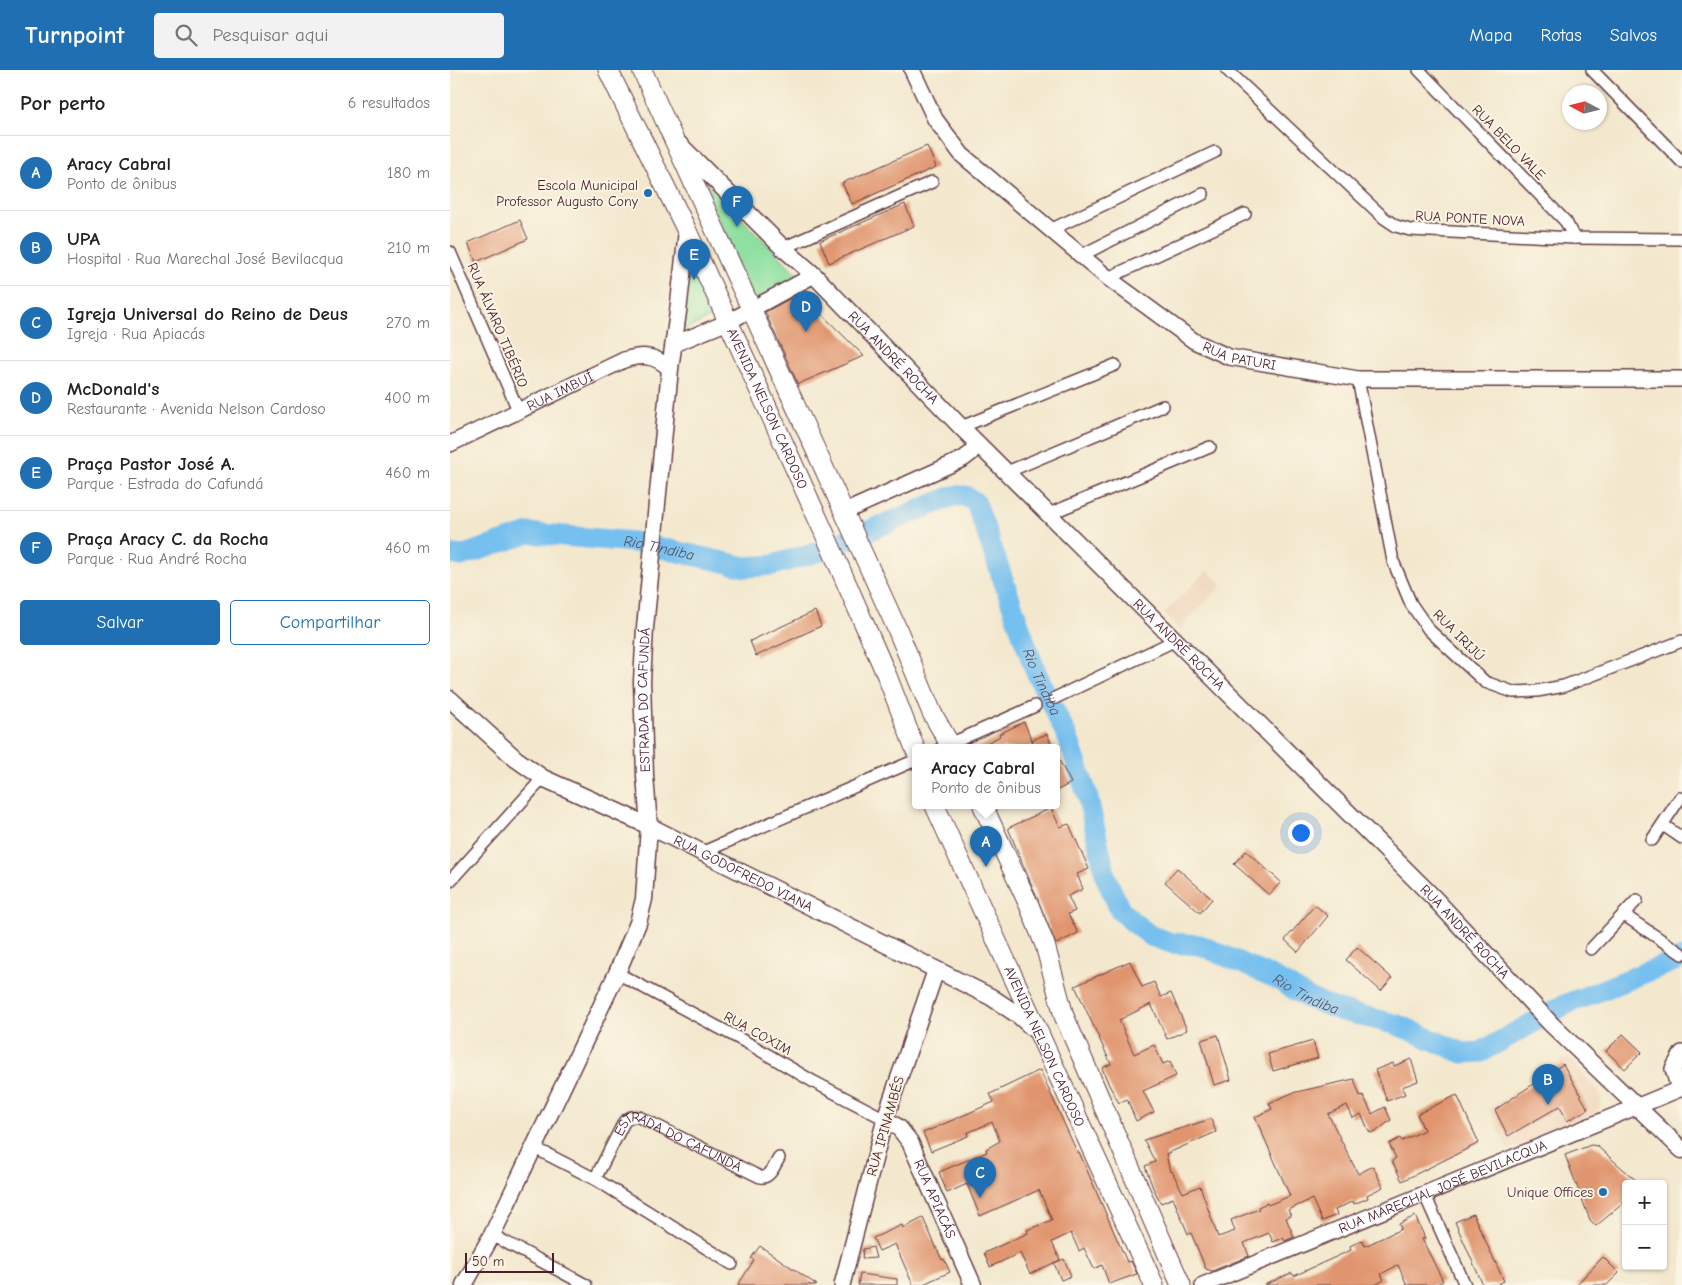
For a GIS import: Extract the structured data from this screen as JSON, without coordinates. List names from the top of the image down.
{
  "streets": {
    "main road": [
      "RUA ANDRÉ ROCHA",
      "AVENIDA NELSON CARDOSO",
      "ESTRADA DO CAFUNDÁ",
      "RUA GODOFREDO VIANA",
      "RUA IPINAMBÉS",
      "RUA APIACÁS"
    ],
    "street": [
      "RUA BELO VALE",
      "RUA PONTE NOVA",
      "RUA ÁLVARO TIBÉRIO",
      "RUA PATURI",
      "RUA IMBUÍ",
      "RUA IRIJÚ",
      "RUA COXIM",
      "RUA MARECHAL JOSÉ BEVILACQUA"
    ]
  },
  "crossings": [
    ["RUA BELO VALE", "RUA PONTE NOVA"],
    ["RUA ÁLVARO TIBÉRIO", "RUA IMBUÍ"],
    ["RUA PATURI", "RUA IRIJÚ"],
    ["RUA ANDRÉ ROCHA", "AVENIDA NELSON CARDOSO"],
    ["RUA ANDRÉ ROCHA", "RUA MARECHAL JOSÉ BEVILACQUA"],
    ["RUA IMBUÍ", "ESTRADA DO CAFUNDÁ"],
    ["AVENIDA NELSON CARDOSO", "ESTRADA DO CAFUNDÁ"],
    ["AVENIDA NELSON CARDOSO", "RUA GODOFREDO VIANA"],
    ["ESTRADA DO CAFUNDÁ", "RUA GODOFREDO VIANA"],
    ["ESTRADA DO CAFUNDÁ", "RUA COXIM"],
    ["RUA GODOFREDO VIANA", "RUA IPINAMBÉS"],
    ["RUA COXIM", "RUA IPINAMBÉS"],
    ["RUA COXIM", "RUA APIACÁS"],
    ["RUA IPINAMBÉS", "RUA APIACÁS"]
  ],
  "water": ["Rio Tindiba"],
  "places": ["Escola Municipal Professor Augusto Cony", "Unique Offices"],
  "scale_bar": "50 m",
  "north": "left",
  "page": {
    "header": "Turnpoint",
    "search": "Pesquisar aqui",
    "nav": ["Mapa", "Rotas", "Salvos"],
    "heading": ["Por perto", "6 resultados"],
    "list": [
      {
        "mark": "A",
        "name": "Aracy Cabral",
        "note": "Ponto de ônibus",
        "value": "180 m"
      },
      {
        "mark": "B",
        "name": "UPA",
        "note": "Hospital · Rua Marechal José Bevilacqua",
        "value": "210 m"
      },
      {
        "mark": "C",
        "name": "Igreja Universal do Reino de Deus",
        "note": "Igreja · Rua Apiacás",
        "value": "270 m"
      },
      {
        "mark": "D",
        "name": "McDonald's",
        "note": "Restaurante · Avenida Nelson Cardoso",
        "value": "400 m"
      },
      {
        "mark": "E",
        "name": "Praça Pastor José A.",
        "note": "Parque · Estrada do Cafundá",
        "value": "460 m"
      },
      {
        "mark": "F",
        "name": "Praça Aracy C. da Rocha",
        "note": "Parque · Rua André Rocha",
        "value": "460 m"
      }
    ],
    "pins": [
      "F",
      "E",
      "D",
      "A",
      "B",
      "C"
    ],
    "buttons": ["Salvar", "Compartilhar"],
    "popup": ["Aracy Cabral", "Ponto de ônibus"],
    "map_buttons": ["+", "−"],
    "scale": "50 m"
  }
}
